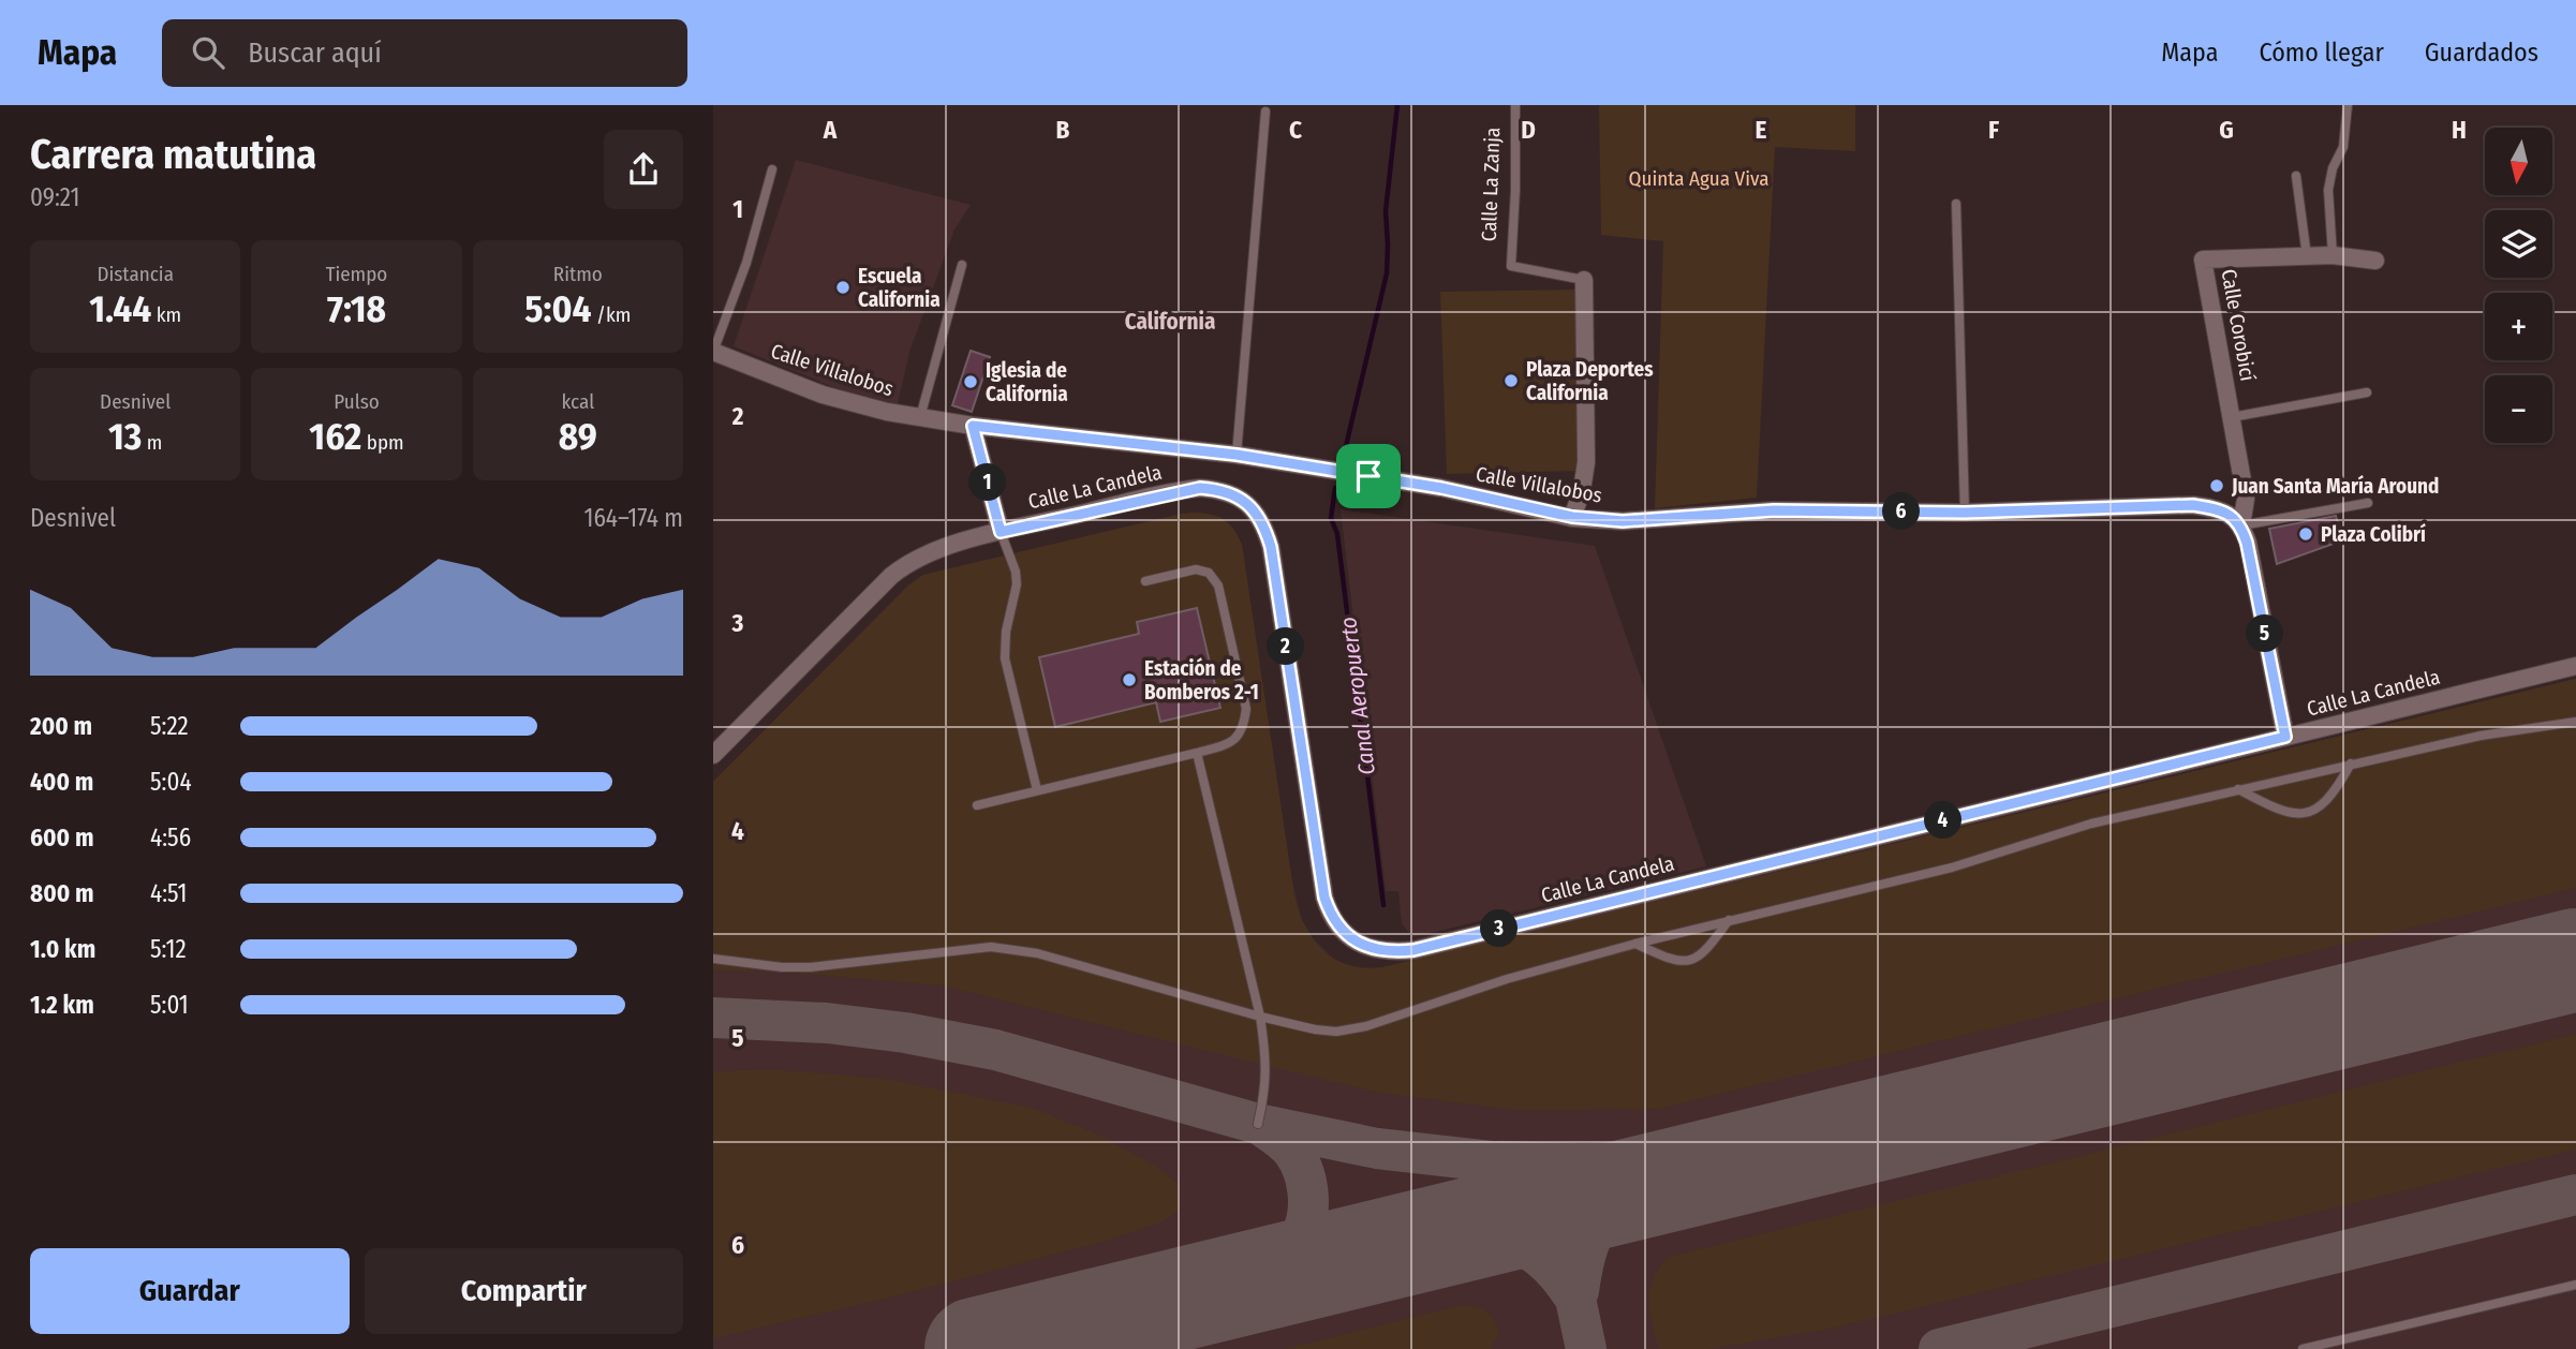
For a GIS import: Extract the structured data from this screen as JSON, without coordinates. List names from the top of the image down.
{
  "streets": {
    "street": [
      "Calle La Zanja",
      "Calle Corobicí",
      "Calle Villalobos",
      "Calle La Candela"
    ]
  },
  "crossings": [
    ["Calle La Zanja", "Calle Villalobos"],
    ["Calle Corobicí", "Calle Villalobos"]
  ],
  "districts": ["California"],
  "water": ["Canal Aeropuerto"],
  "parks": ["Quinta Agua Viva"],
  "places": [
    "Escuela California",
    "Plaza Deportes California",
    "Iglesia de California",
    "Juan Santa María Around",
    "Plaza Colibrí",
    "Estación de Bomberos 2-1"
  ],
  "north": "bottom",
  "page": {
    "header": "Mapa",
    "search": "Buscar aquí",
    "nav": ["Mapa", "Cómo llegar", "Guardados"],
    "heading": ["Carrera matutina", "09:21"],
    "map_buttons": ["+", "−"],
    "stats": [
      ["Distancia", "1.44 km"],
      ["Tiempo", "7:18"],
      ["Ritmo", "5:04 /km"],
      ["Desnivel", "13 m"],
      ["Pulso", "162 bpm"],
      ["kcal", "89"]
    ],
    "pins": [
      "1",
      "6",
      "5",
      "2",
      "4",
      "3"
    ],
    "chart": ["Desnivel", "164–174 m"],
    "list": [
      {
        "name": "200 m",
        "note": "5:22"
      },
      {
        "name": "400 m",
        "note": "5:04"
      },
      {
        "name": "600 m",
        "note": "4:56"
      },
      {
        "name": "800 m",
        "note": "4:51"
      },
      {
        "name": "1.0 km",
        "note": "5:12"
      },
      {
        "name": "1.2 km",
        "note": "5:01"
      }
    ],
    "buttons": ["Guardar", "Compartir"]
  },
  "grid": {
    "columns": [
      "A",
      "B",
      "C",
      "D",
      "E",
      "F",
      "G",
      "H"
    ],
    "rows": [
      "1",
      "2",
      "3",
      "4",
      "5",
      "6"
    ]
  }
}
